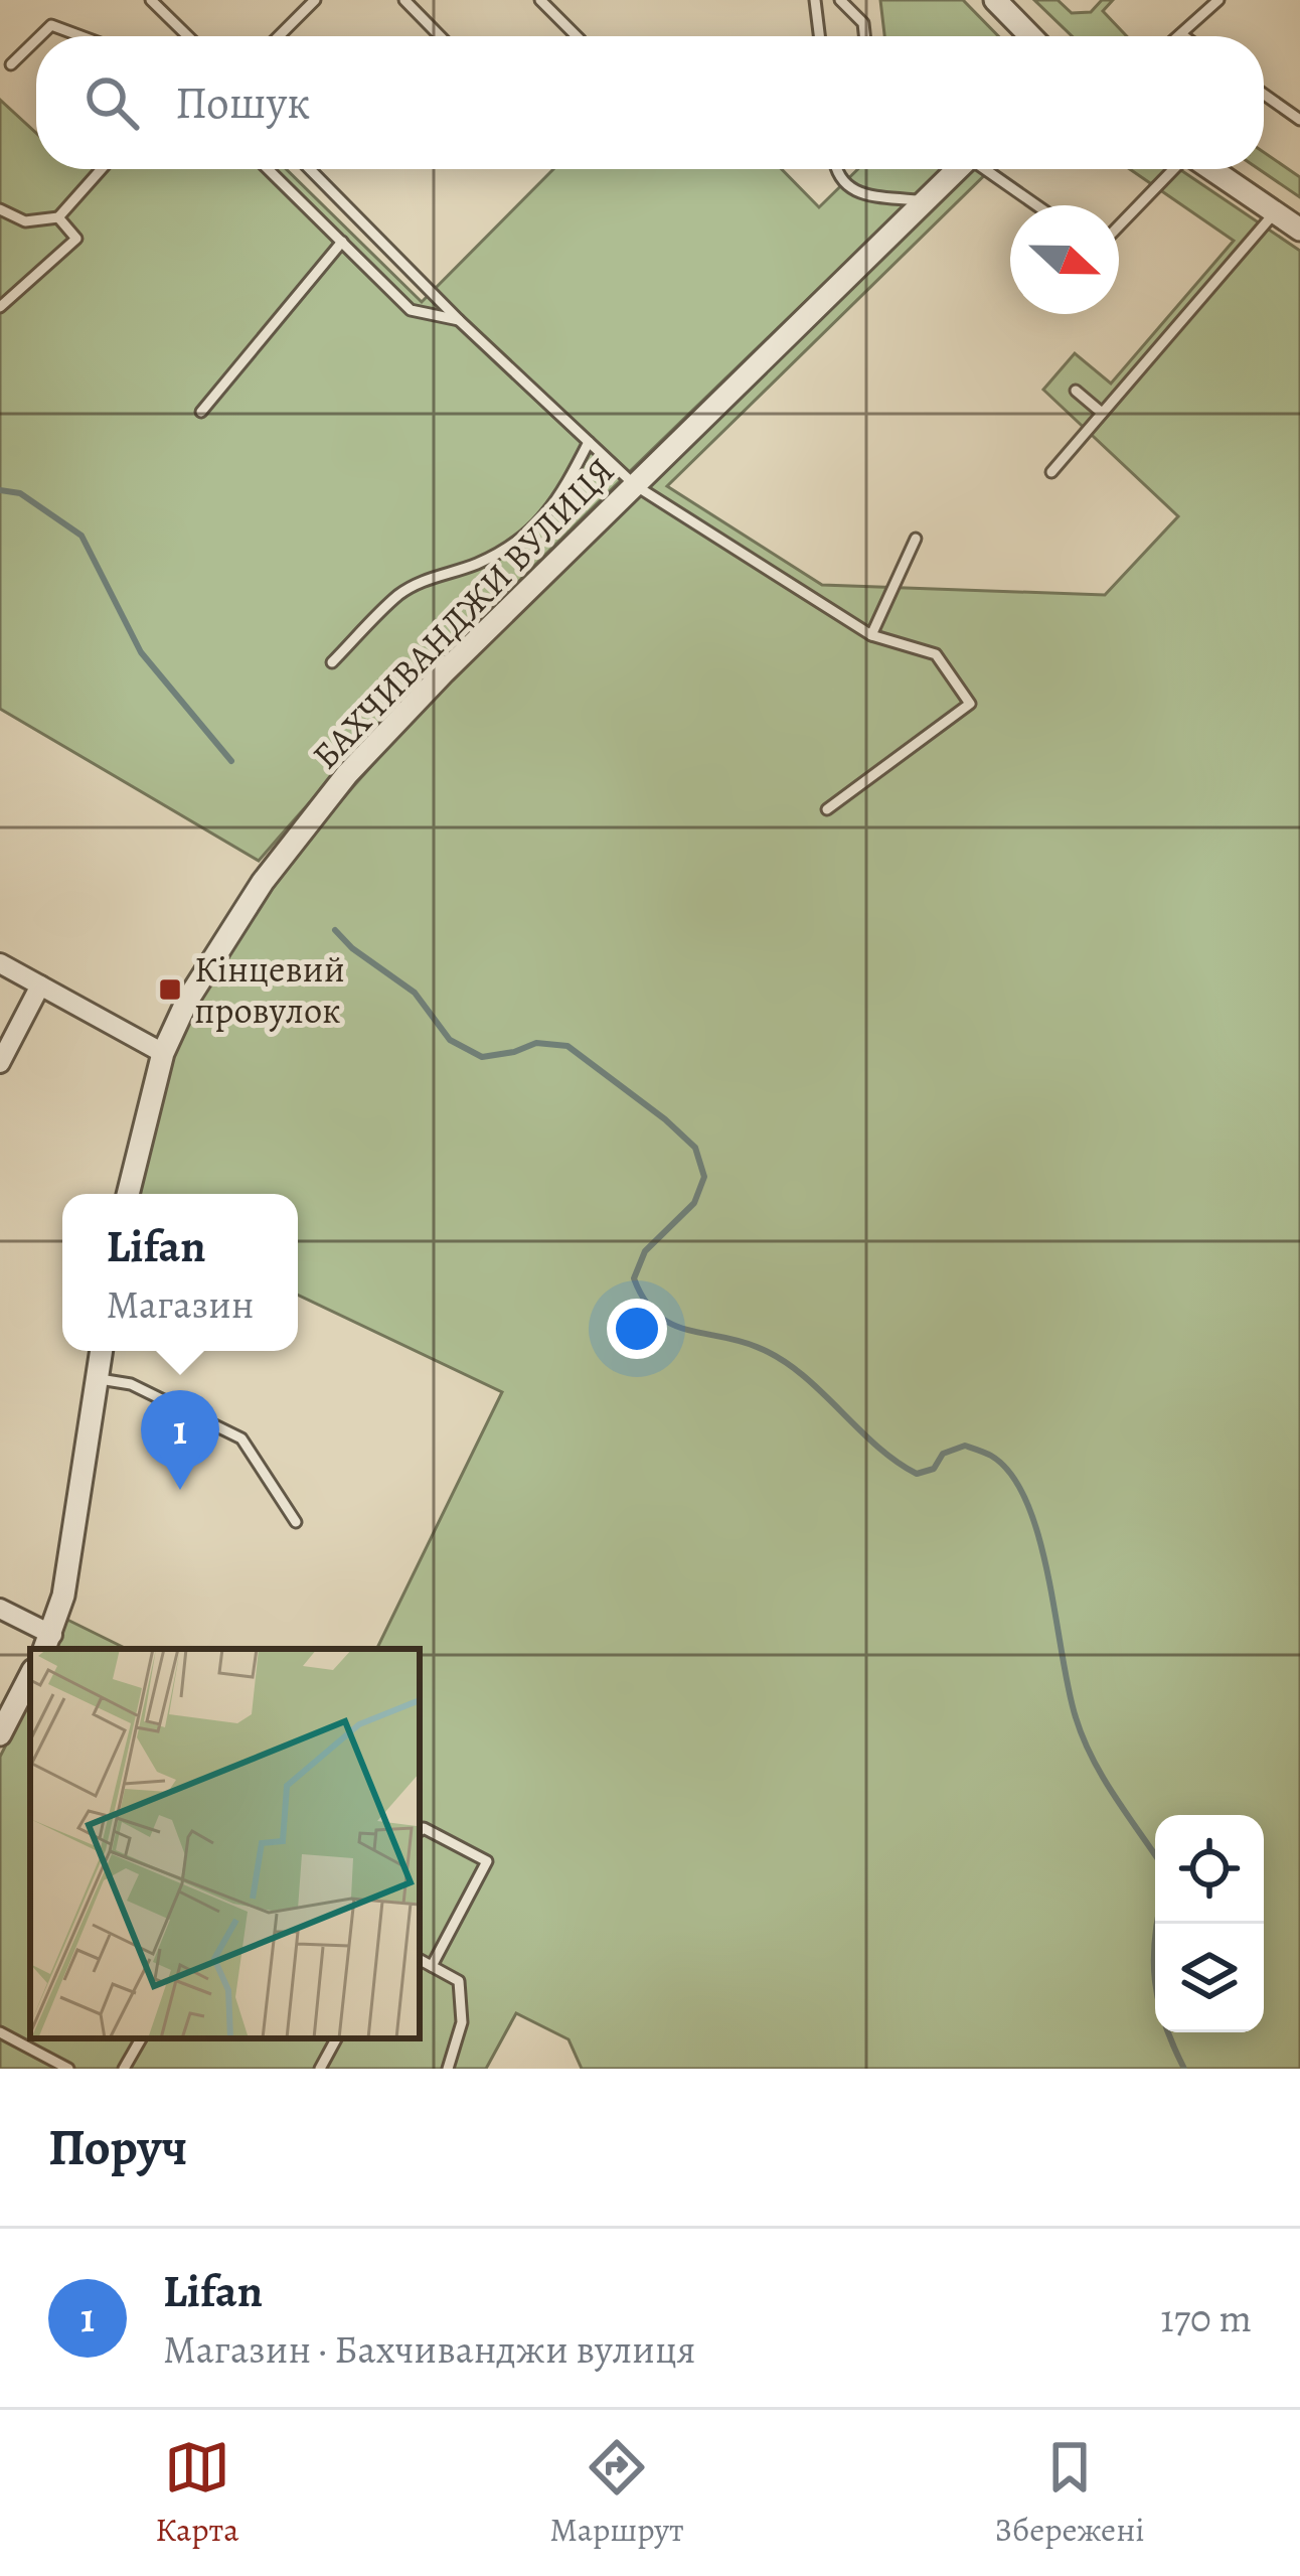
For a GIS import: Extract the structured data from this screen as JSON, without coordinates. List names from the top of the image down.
{
  "streets": {
    "street": ["БАХЧИВАНДЖИ ВУЛИЦЯ"]
  },
  "places": {
    "transit": ["Кінцевий провулок"]
  },
  "north": "right",
  "page": {
    "search": "Пошук",
    "popup": ["Lifan", "Магазин"],
    "pins": "1",
    "heading": "Поруч",
    "list": [
      {
        "mark": "1",
        "name": "Lifan",
        "note": "Магазин · Бахчиванджи вулиця",
        "value": "170 m"
      }
    ],
    "nav": ["Карта", "Маршрут", "Збережені"]
  }
}
